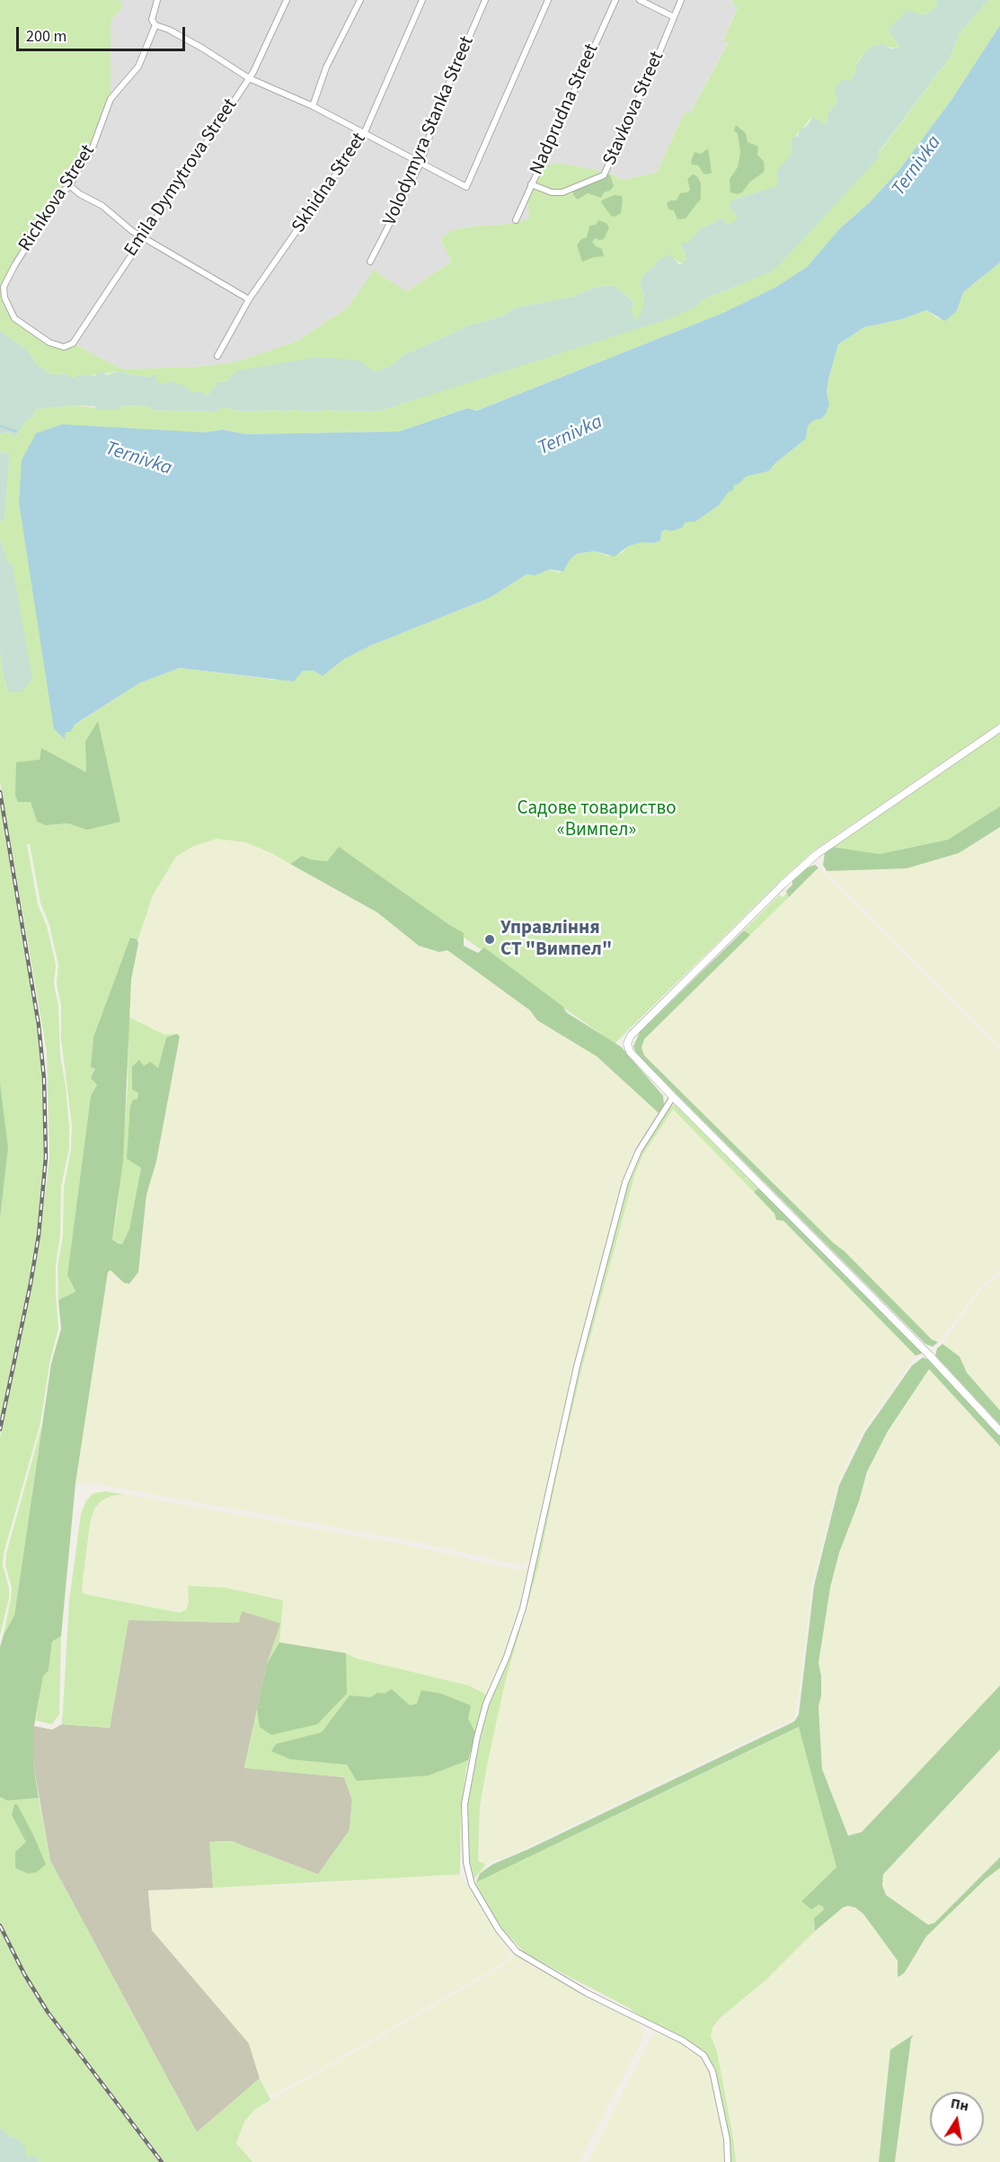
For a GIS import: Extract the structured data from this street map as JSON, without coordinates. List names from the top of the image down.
{
  "streets": {
    "street": [
      "Stavkova Street",
      "Nadprudna Street",
      "Volodymyra Stanka Street",
      "Emila Dymytrova Street",
      "Skhidna Street",
      "Richkova Street"
    ]
  },
  "crossings": [
    ["Stavkova Street", "Nadprudna Street"],
    ["Emila Dymytrova Street", "Richkova Street"]
  ],
  "water": ["Ternivka"],
  "parks": ["Садове товариство «Вимпел»"],
  "places": ["Управління СТ \"Вимпел\""],
  "scale_bar": "200 m",
  "north": "top"
}
